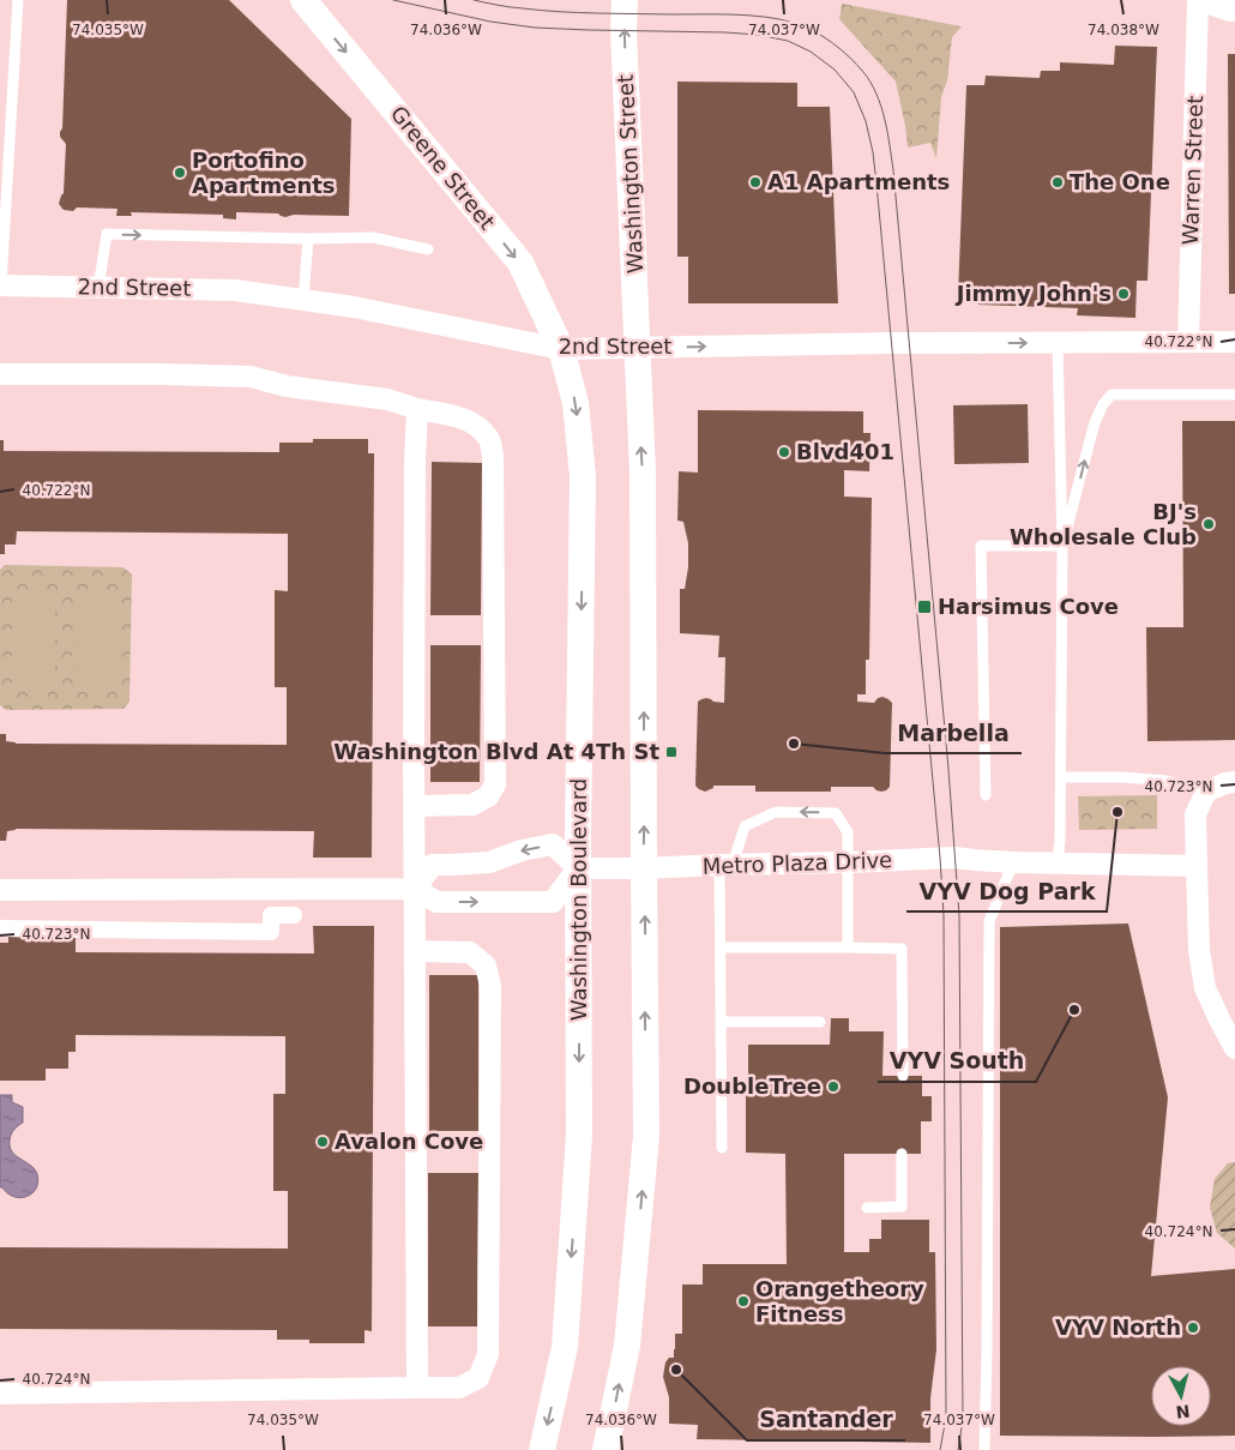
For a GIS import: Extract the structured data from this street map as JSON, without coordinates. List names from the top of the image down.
{
  "streets": {
    "street": [
      "Greene Street",
      "Warren Street",
      "Washington Street",
      "2nd Street",
      "Metro Plaza Drive",
      "Washington Boulevard"
    ]
  },
  "crossings": [
    ["Greene Street", "2nd Street"],
    ["Greene Street", "Washington Boulevard"],
    ["Warren Street", "2nd Street"],
    ["Washington Street", "2nd Street"],
    ["2nd Street", "Washington Boulevard"],
    ["Metro Plaza Drive", "Washington Boulevard"]
  ],
  "one_way": ["Greene Street", "Washington Street"],
  "places": {
    "other": [
      "Portofino Apartments",
      "A1 Apartments",
      "The One",
      "Jimmy John's",
      "Blvd401",
      "BJ's Wholesale Club",
      "Marbella",
      "VYV Dog Park",
      "VYV South",
      "DoubleTree",
      "Avalon Cove",
      "Orangetheory Fitness",
      "VYV North",
      "Santander"
    ],
    "transit": ["Harsimus Cove", "Washington Blvd At 4Th St"]
  },
  "north": "bottom",
  "coordinates": [
    "74.035°W",
    "74.036°W",
    "74.037°W",
    "74.038°W",
    "40.722°N",
    "40.723°N",
    "40.724°N"
  ]
}
